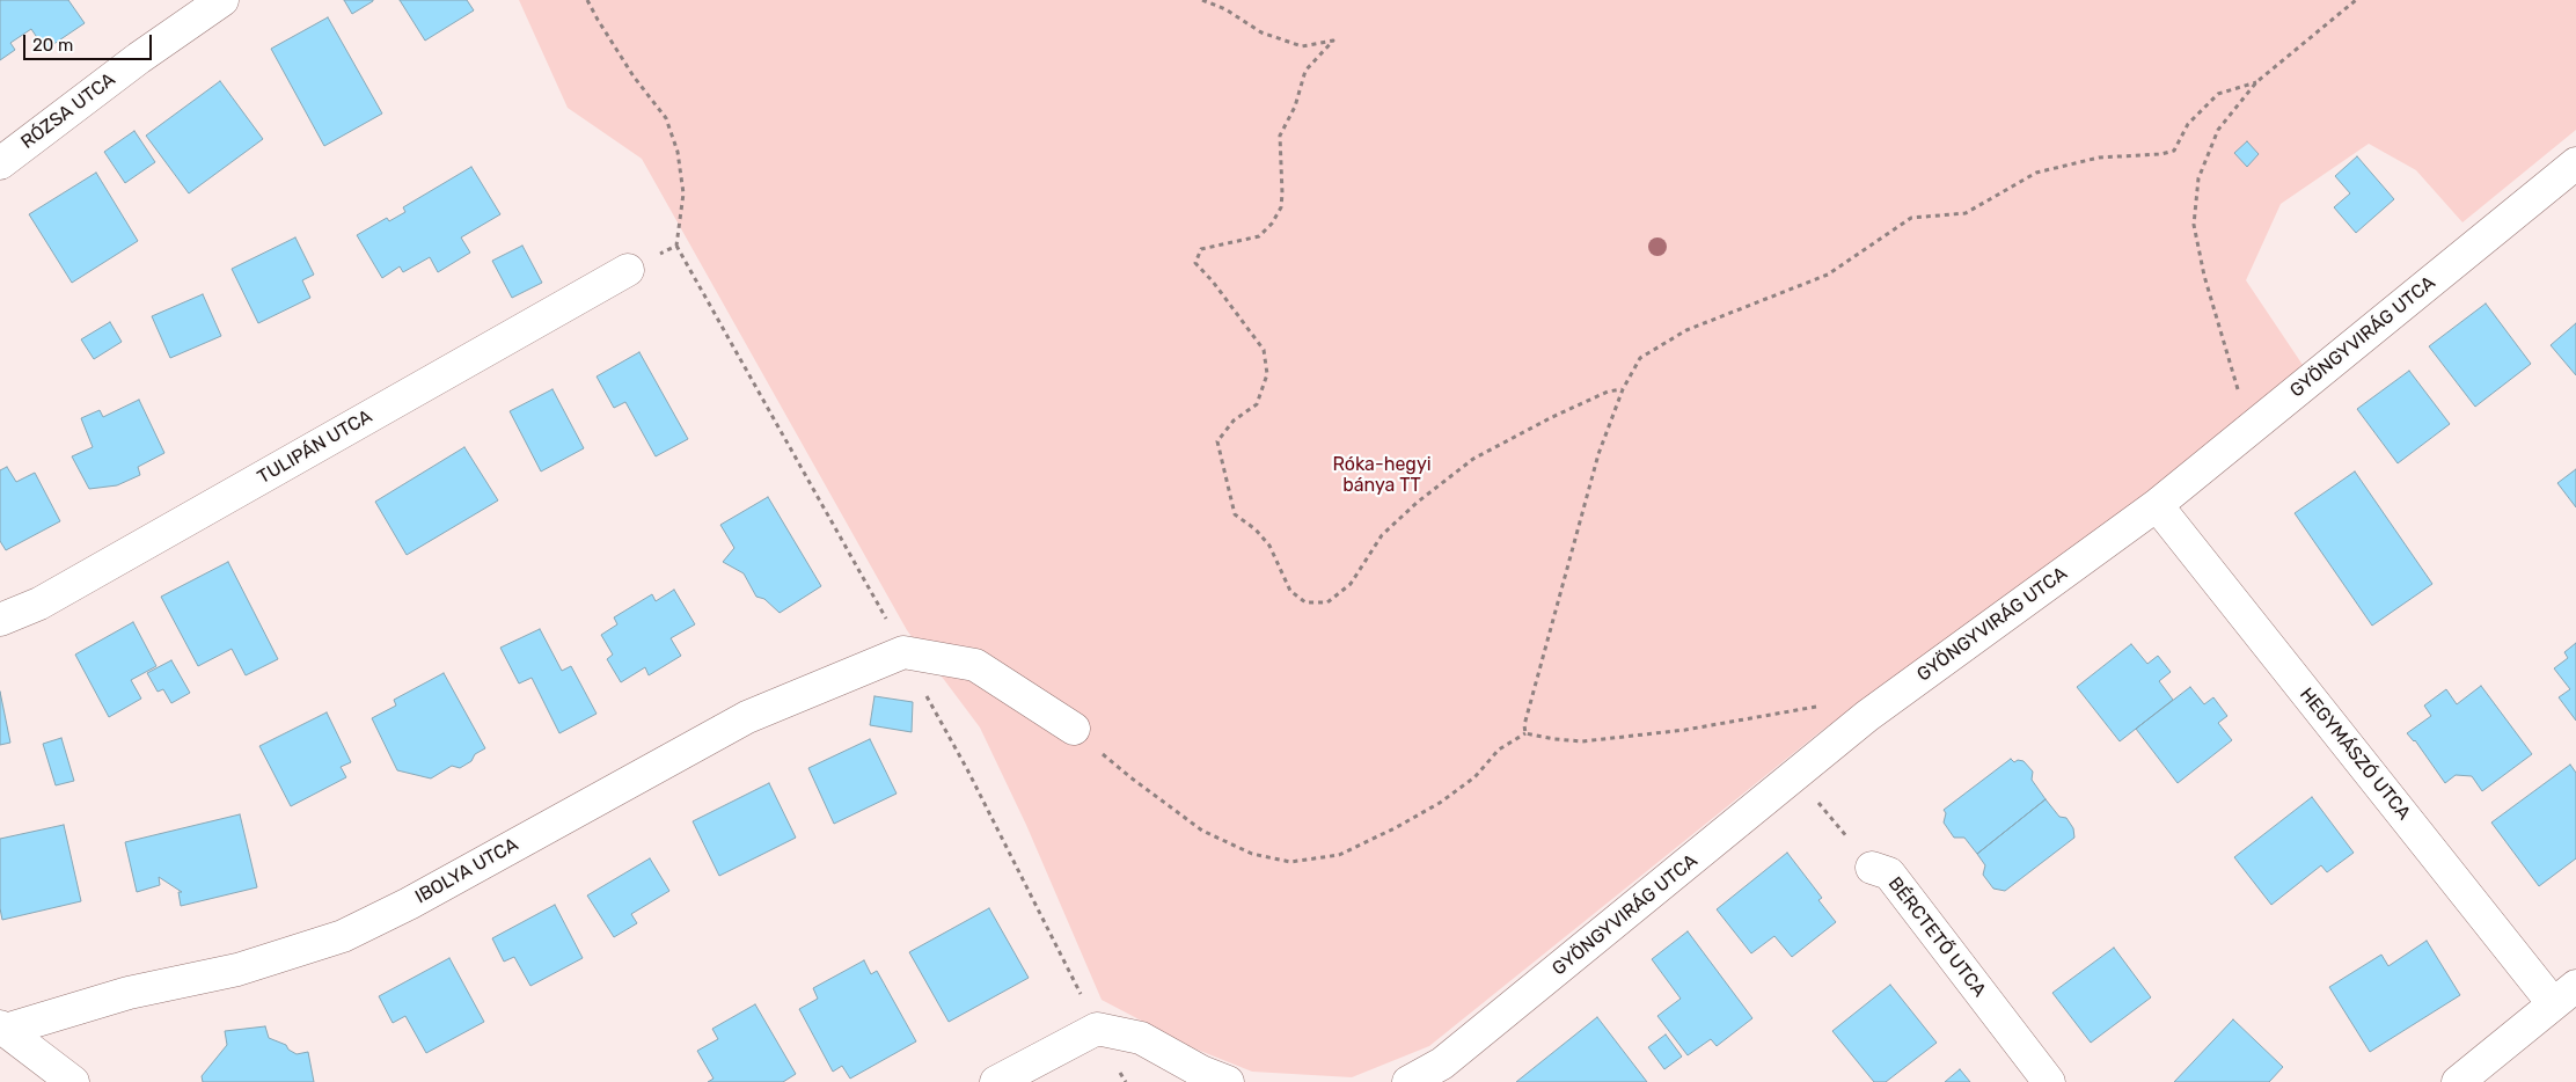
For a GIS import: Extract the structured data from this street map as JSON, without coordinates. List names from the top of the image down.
{
  "streets": {
    "street": [
      "RÓZSA UTCA",
      "GYÖNGYVIRÁG UTCA",
      "TULIPÁN UTCA",
      "HEGYMÁSZÓ UTCA",
      "IBOLYA UTCA",
      "BÉRCTETŐ UTCA"
    ]
  },
  "crossings": [
    ["GYÖNGYVIRÁG UTCA", "HEGYMÁSZÓ UTCA"],
    ["GYÖNGYVIRÁG UTCA", "BÉRCTETŐ UTCA"]
  ],
  "parks": ["Róka-hegyi bánya TT"],
  "scale_bar": "20 m"
}
